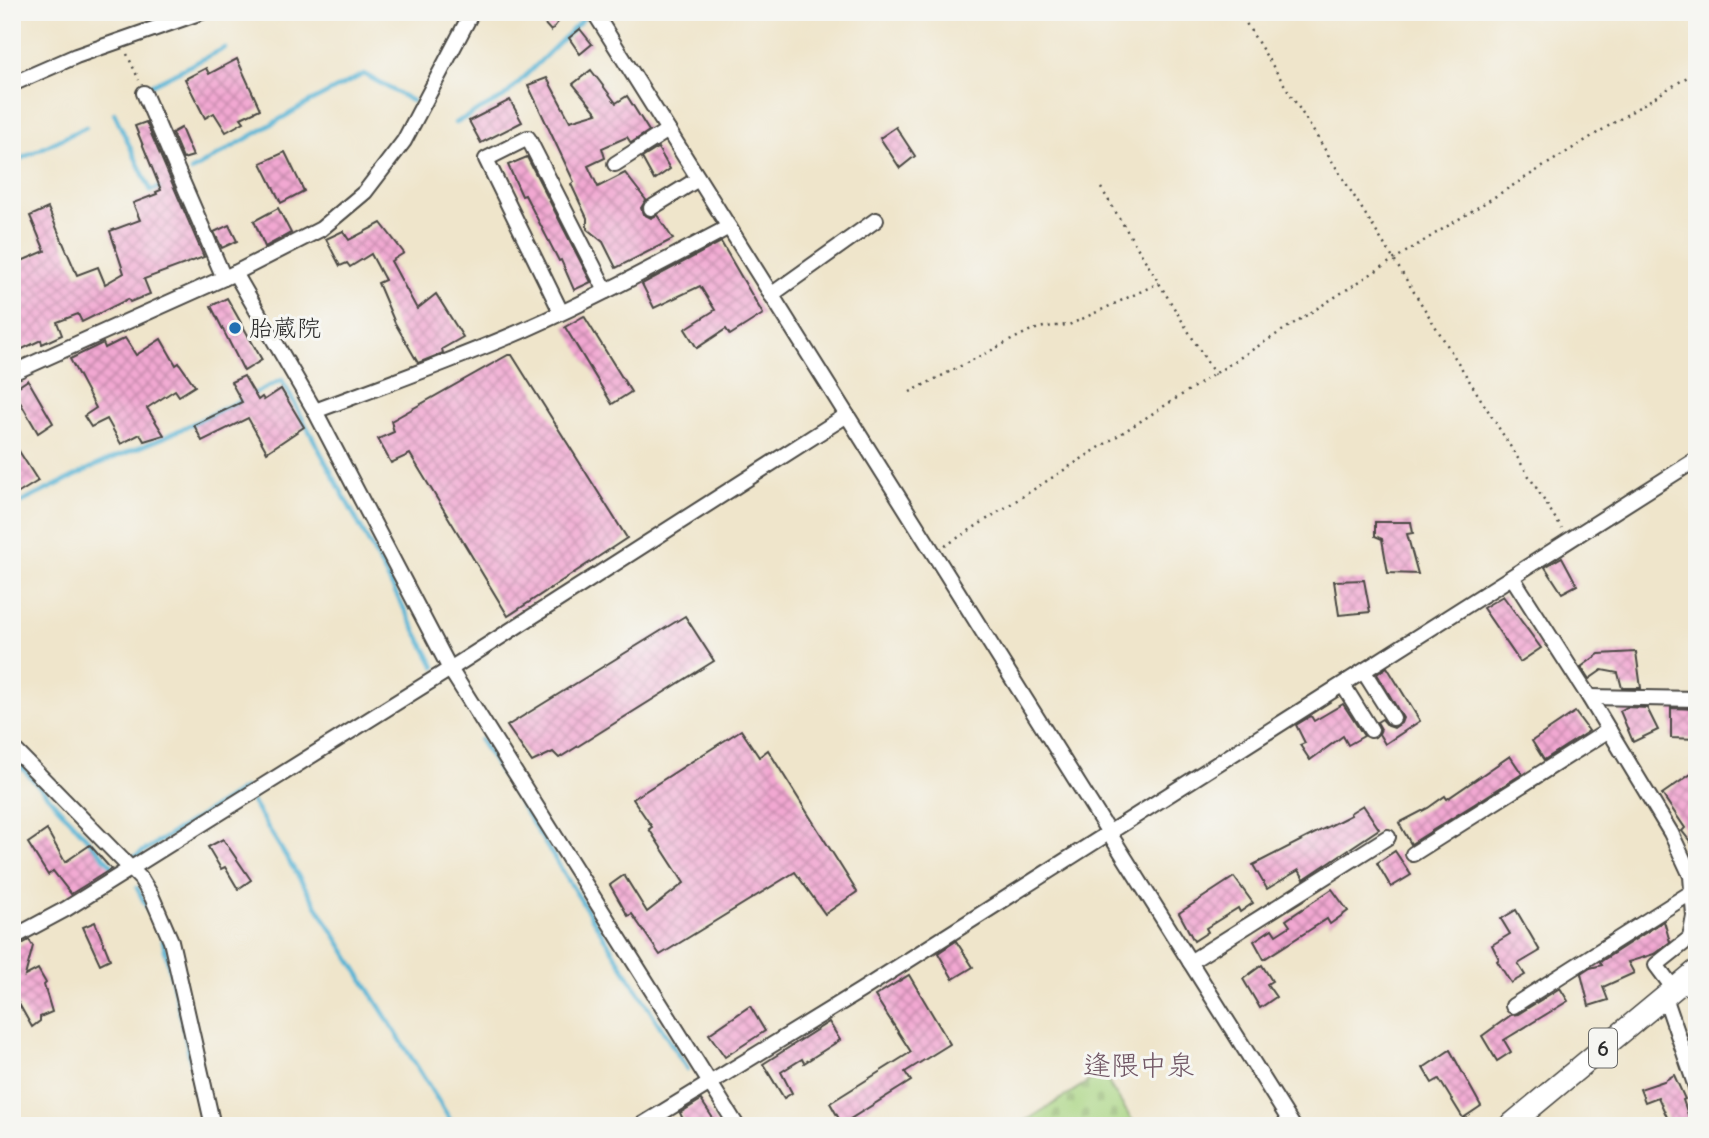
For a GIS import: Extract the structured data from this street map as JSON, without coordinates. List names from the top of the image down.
{
  "streets": {
    "highway": ["6"]
  },
  "districts": ["逢隈中泉"],
  "places": ["胎蔵院"]
}
